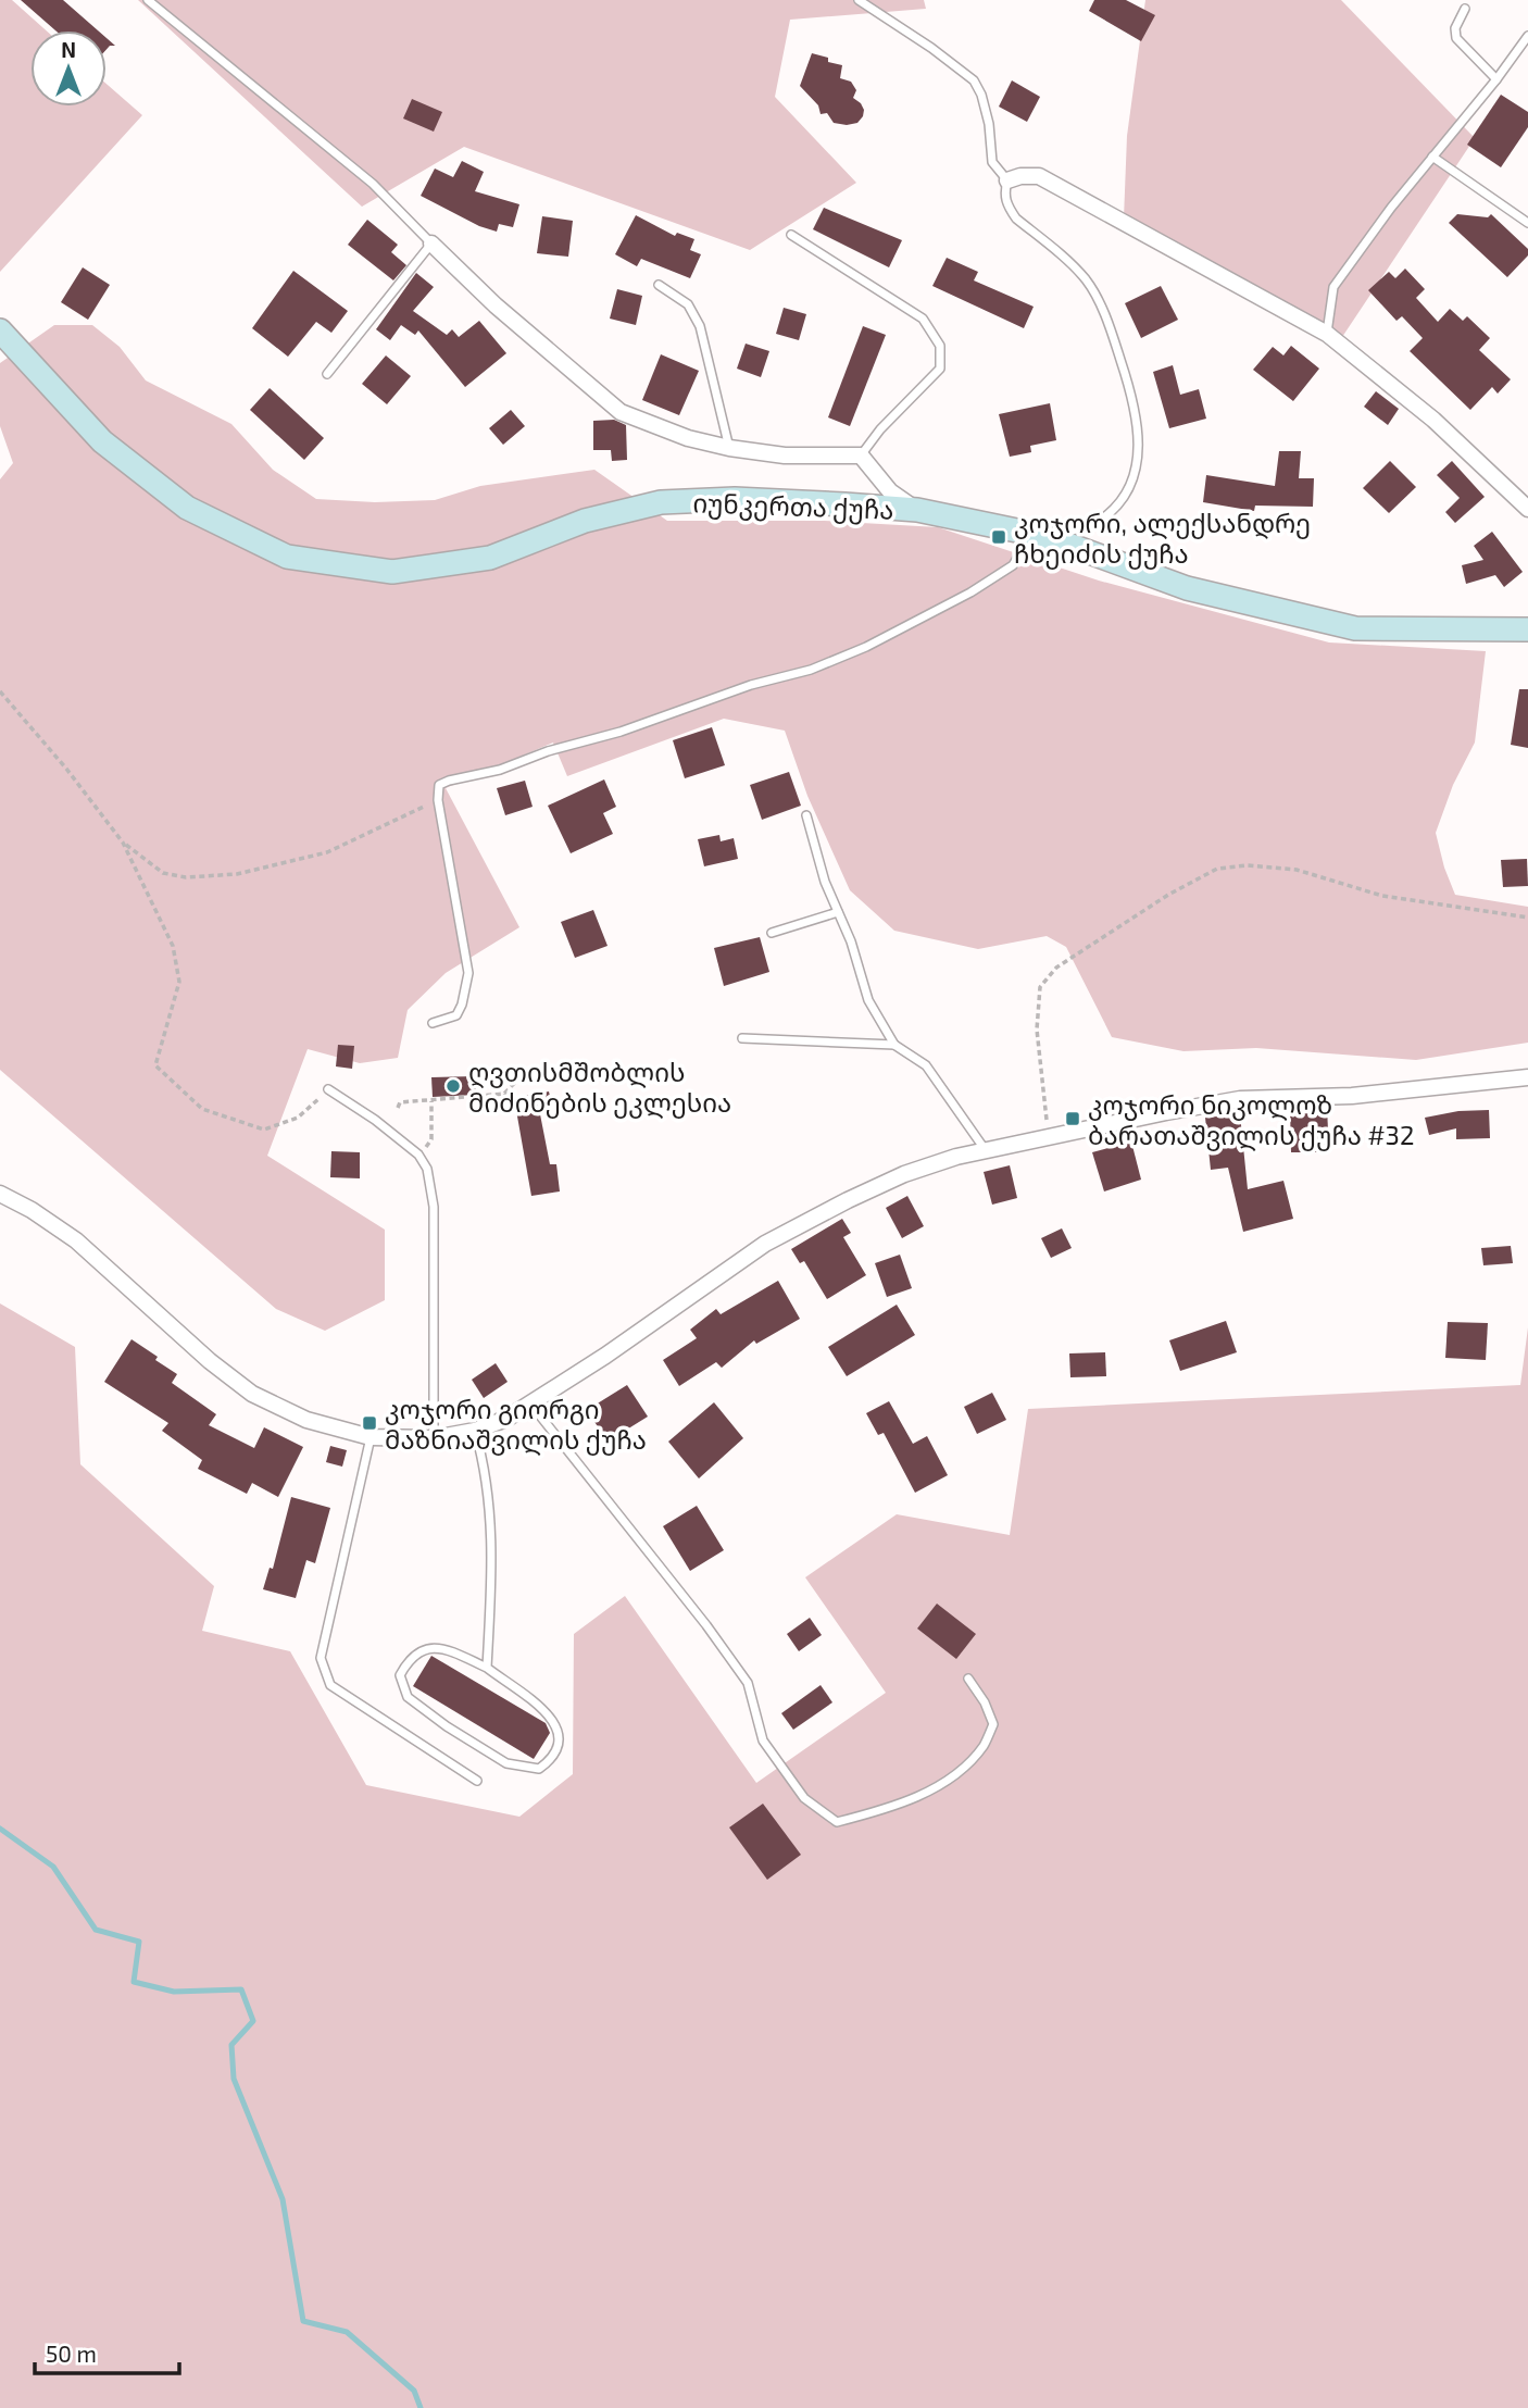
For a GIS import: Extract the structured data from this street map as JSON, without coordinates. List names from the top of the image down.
{
  "streets": {
    "main road": ["იუნკერთა ქუჩა"]
  },
  "places": {
    "transit": ["კოჯორი, ალექსანდრე ჩხეიძის ქუჩა", "კოჯორი ნიკოლოზ ბარათაშვილის ქუჩა #32", "კოჯორი გიორგი მაზნიაშვილის ქუჩა"],
    "other": ["ღვთისმშობლის მიძინების ეკლესია"]
  },
  "scale_bar": "50 m",
  "north": "top"
}
